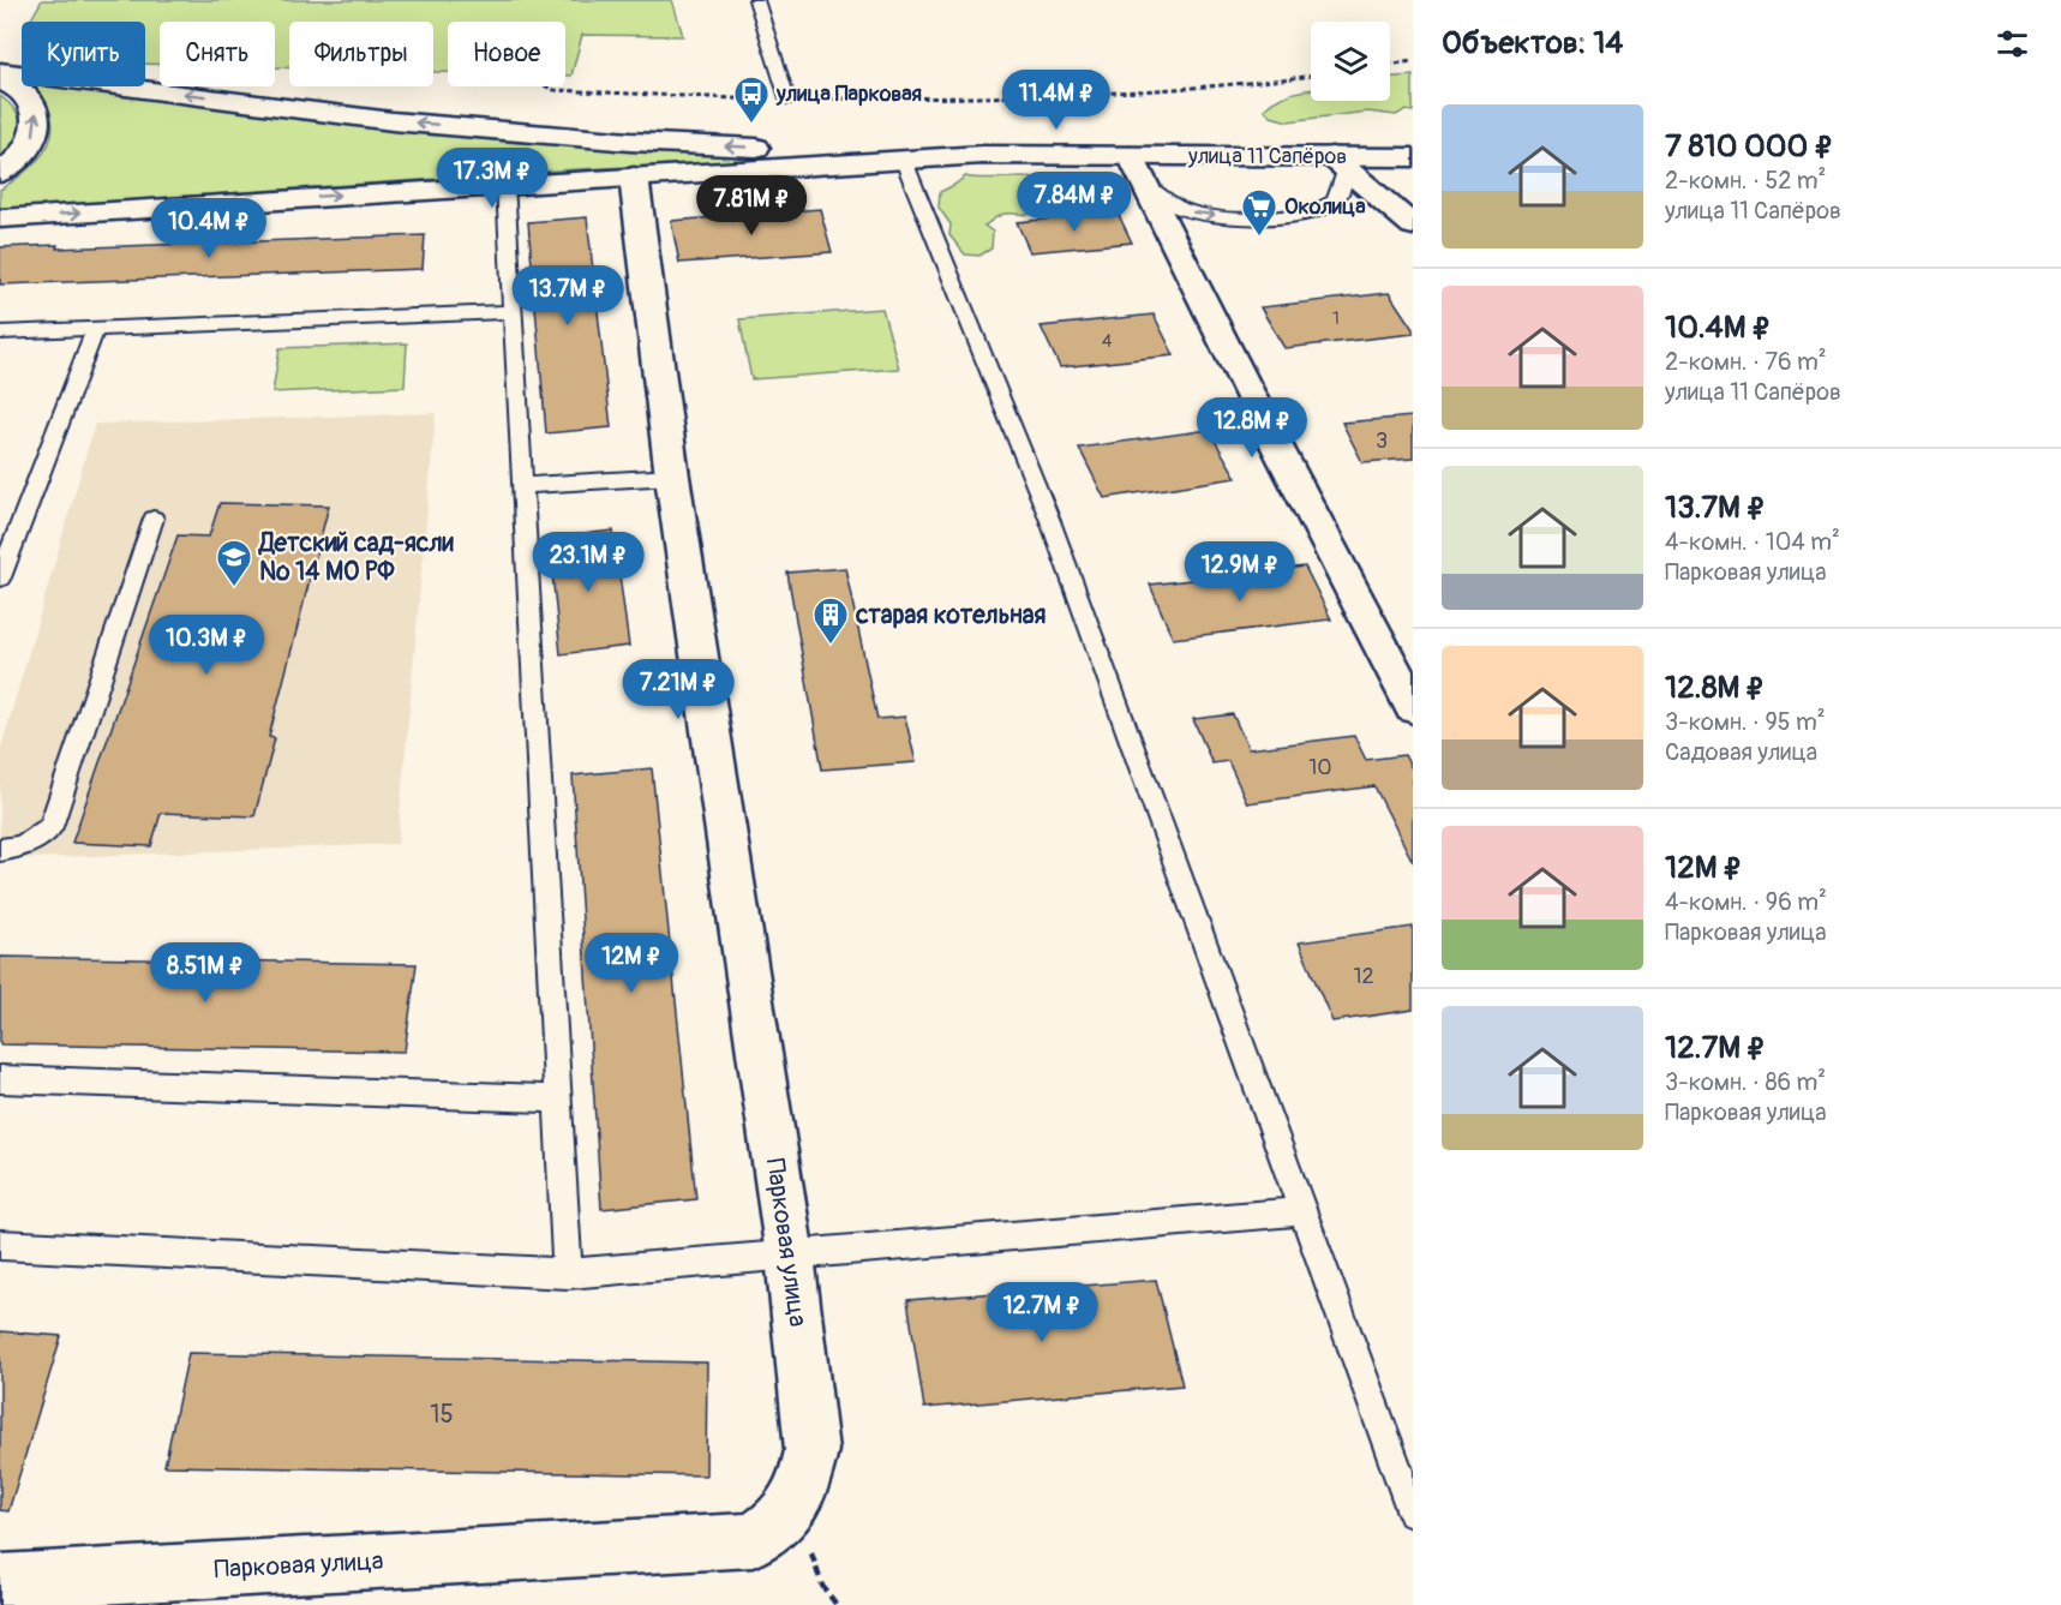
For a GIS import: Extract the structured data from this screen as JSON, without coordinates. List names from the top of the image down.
{
  "streets": {
    "street": ["улица 11 Сапёров", "Парковая улица"]
  },
  "crossings": [
    ["улица 11 Сапёров", "Парковая улица"]
  ],
  "places": {
    "bus stop": ["улица Парковая"],
    "supermarket": ["Околица"],
    "school or university": ["Детский сад-ясли № 14 МО РФ"],
    "building": ["старая котельная"]
  },
  "house_numbers": [
    "1",
    "4",
    "3",
    "10",
    "12",
    "15"
  ],
  "page": {
    "heading": "Объектов: 14",
    "chip": [
      "Купить",
      "Снять",
      "Фильтры",
      "Новое"
    ],
    "price": [
      "11.4M ₽",
      "17.3M ₽",
      "7.84M ₽",
      "7.81M ₽",
      "10.4M ₽",
      "13.7M ₽",
      "12.8M ₽",
      "23.1M ₽",
      "12.9M ₽",
      "10.3M ₽",
      "7.21M ₽",
      "12M ₽",
      "8.51M ₽",
      "12.7M ₽"
    ],
    "list": [
      {
        "name": "7 810 000 ₽",
        "note": "2-комн. · 52 m² · улица 11 Сапёров"
      },
      {
        "name": "10.4M ₽",
        "note": "2-комн. · 76 m² · улица 11 Сапёров"
      },
      {
        "name": "13.7M ₽",
        "note": "4-комн. · 104 m² · Парковая улица"
      },
      {
        "name": "12.8M ₽",
        "note": "3-комн. · 95 m² · Садовая улица"
      },
      {
        "name": "12M ₽",
        "note": "4-комн. · 96 m² · Парковая улица"
      },
      {
        "name": "12.7M ₽",
        "note": "3-комн. · 86 m² · Парковая улица"
      }
    ]
  }
}
